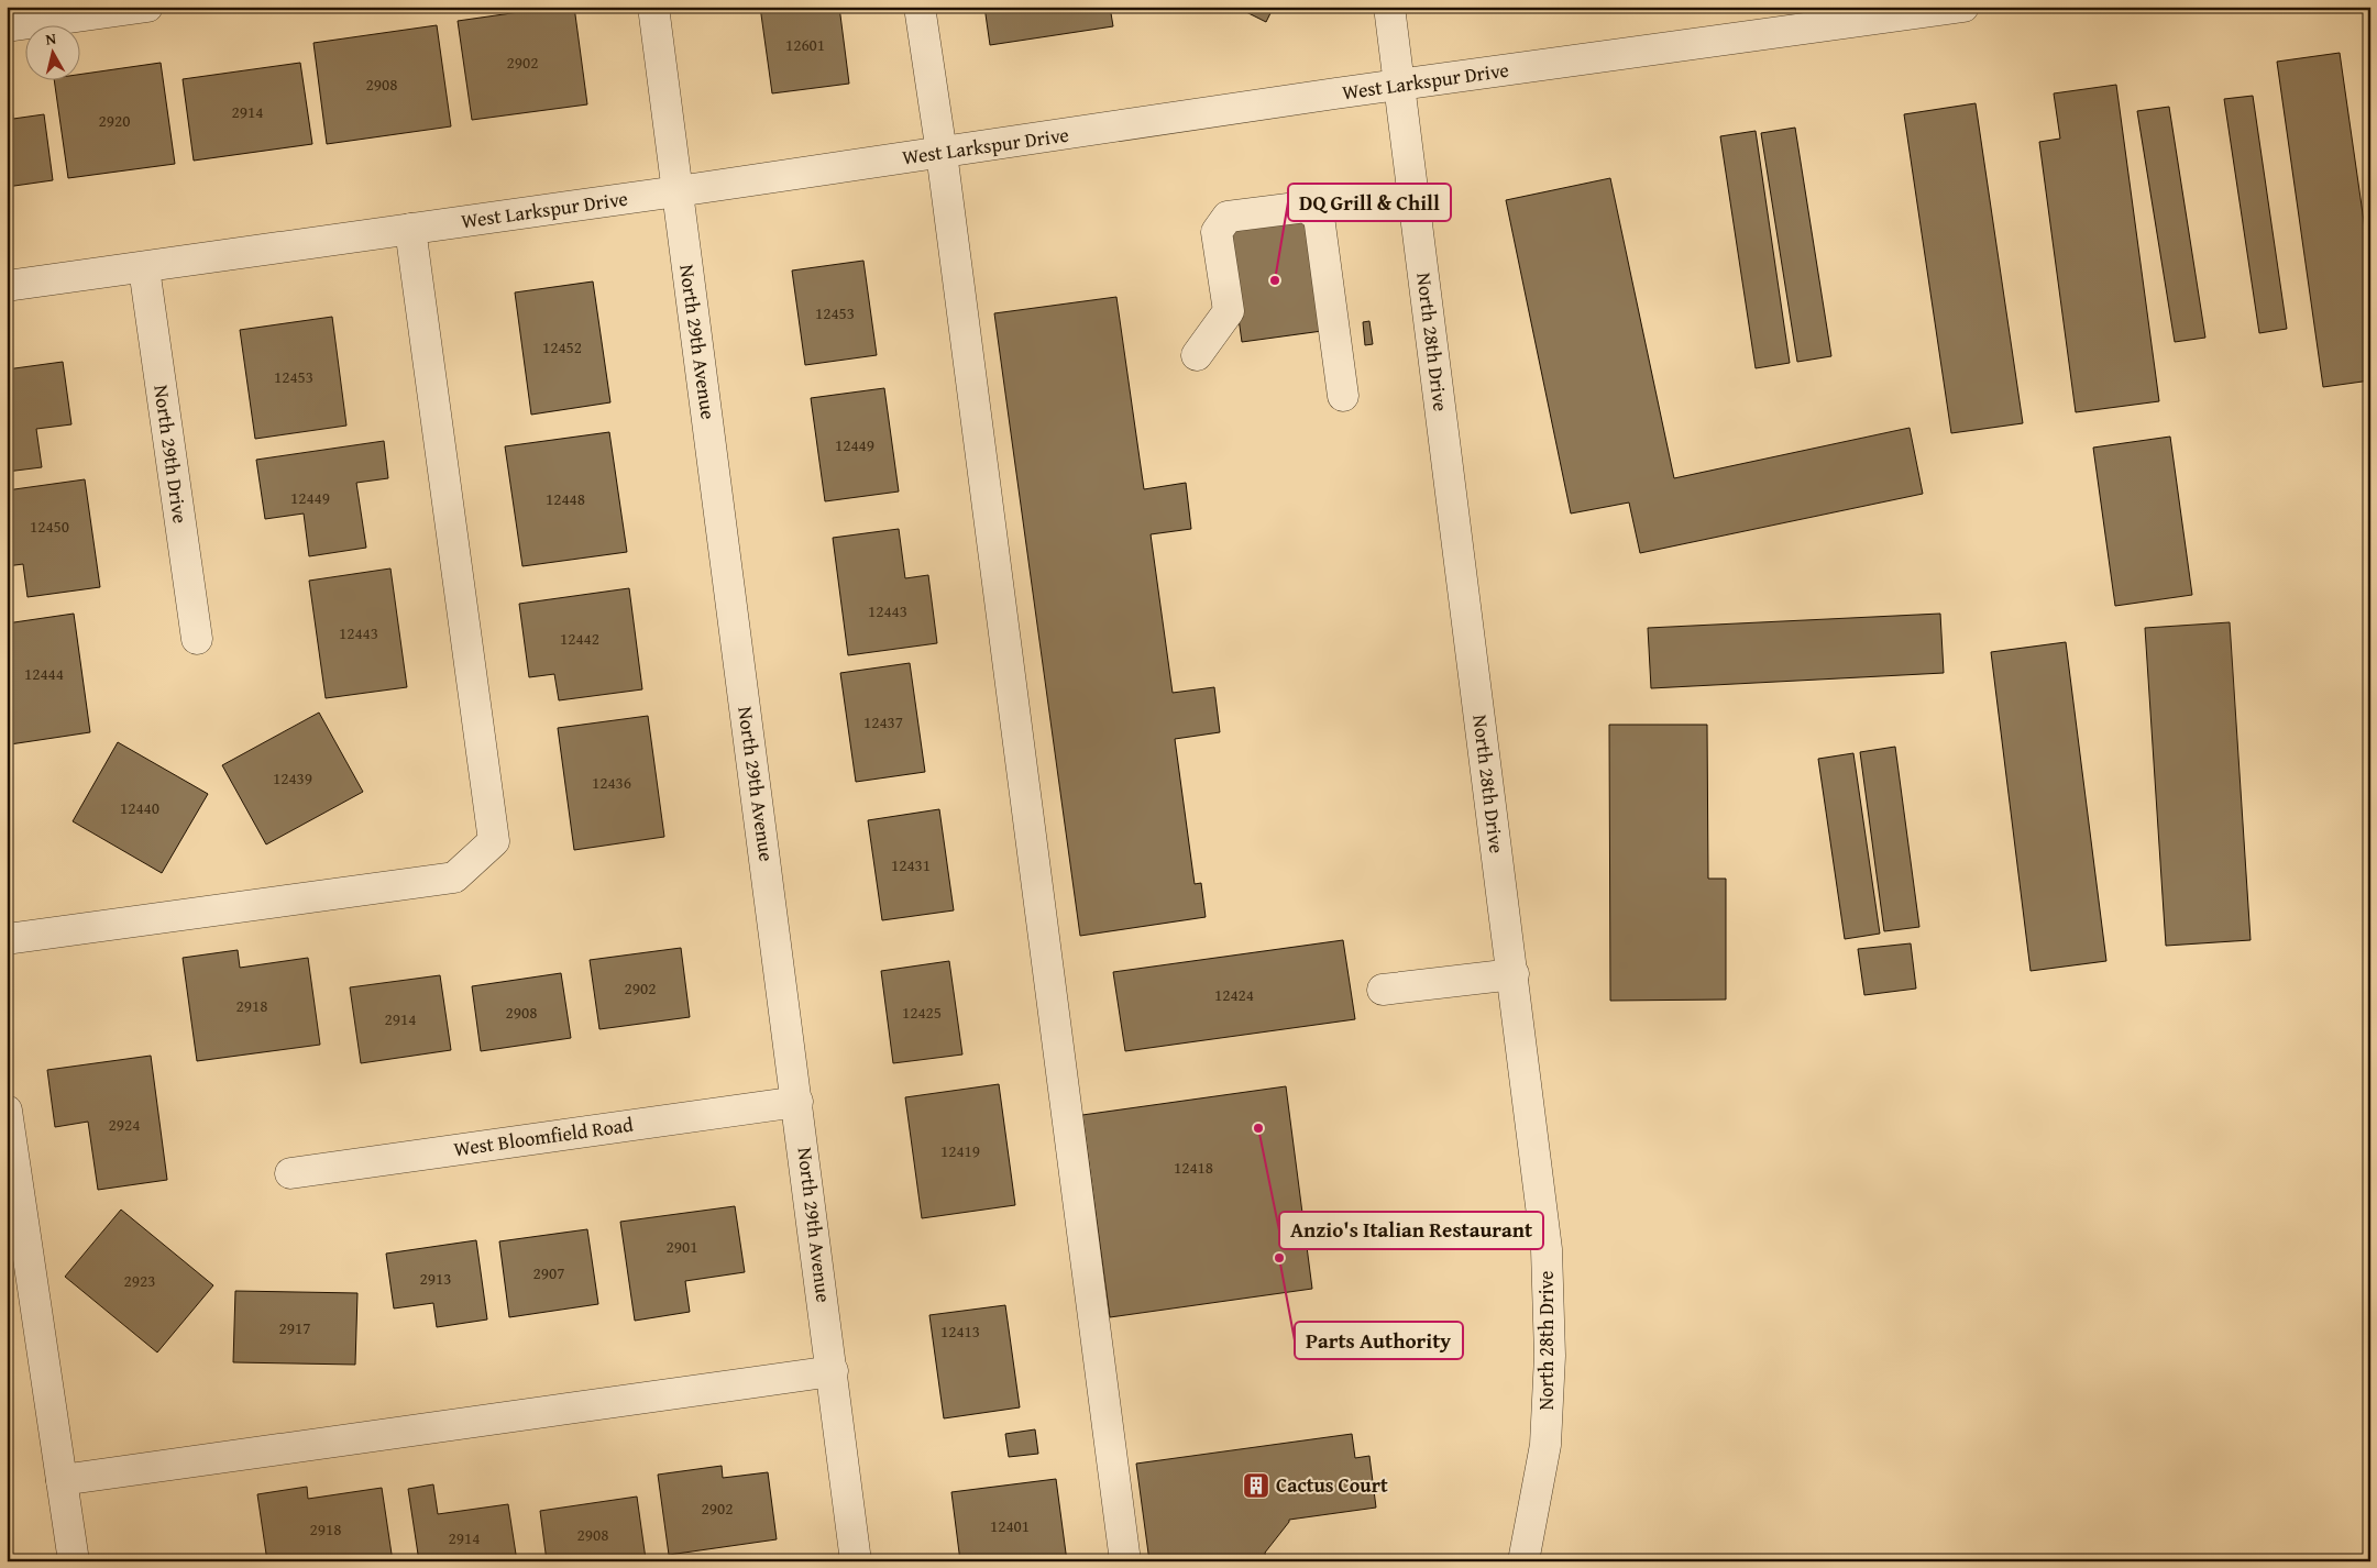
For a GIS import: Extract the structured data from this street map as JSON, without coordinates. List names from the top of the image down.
{
  "streets": {
    "street": [
      "West Larkspur Drive",
      "North 29th Avenue",
      "North 28th Drive",
      "North 29th Drive",
      "West Bloomfield Road"
    ]
  },
  "crossings": [
    ["West Larkspur Drive", "North 29th Avenue"],
    ["West Larkspur Drive", "North 28th Drive"],
    ["West Larkspur Drive", "North 29th Drive"],
    ["North 29th Avenue", "West Bloomfield Road"]
  ],
  "places": {
    "other": ["DQ Grill & Chill", "Anzio's Italian Restaurant", "Parts Authority"],
    "building": ["Cactus Court"]
  },
  "house_numbers": [
    "12601",
    "2902",
    "2908",
    "2914",
    "2920",
    "12453",
    "12452",
    "12453",
    "12449",
    "12449",
    "12448",
    "12450",
    "12443",
    "12443",
    "12442",
    "12444",
    "12437",
    "12439",
    "12436",
    "12440",
    "12431",
    "2902",
    "12424",
    "2918",
    "2908",
    "12425",
    "2914",
    "2924",
    "12419",
    "12418",
    "2901",
    "2907",
    "2913",
    "2923",
    "2917",
    "12413",
    "2902",
    "12401",
    "2918",
    "2908",
    "2914"
  ],
  "north": "top"
}
